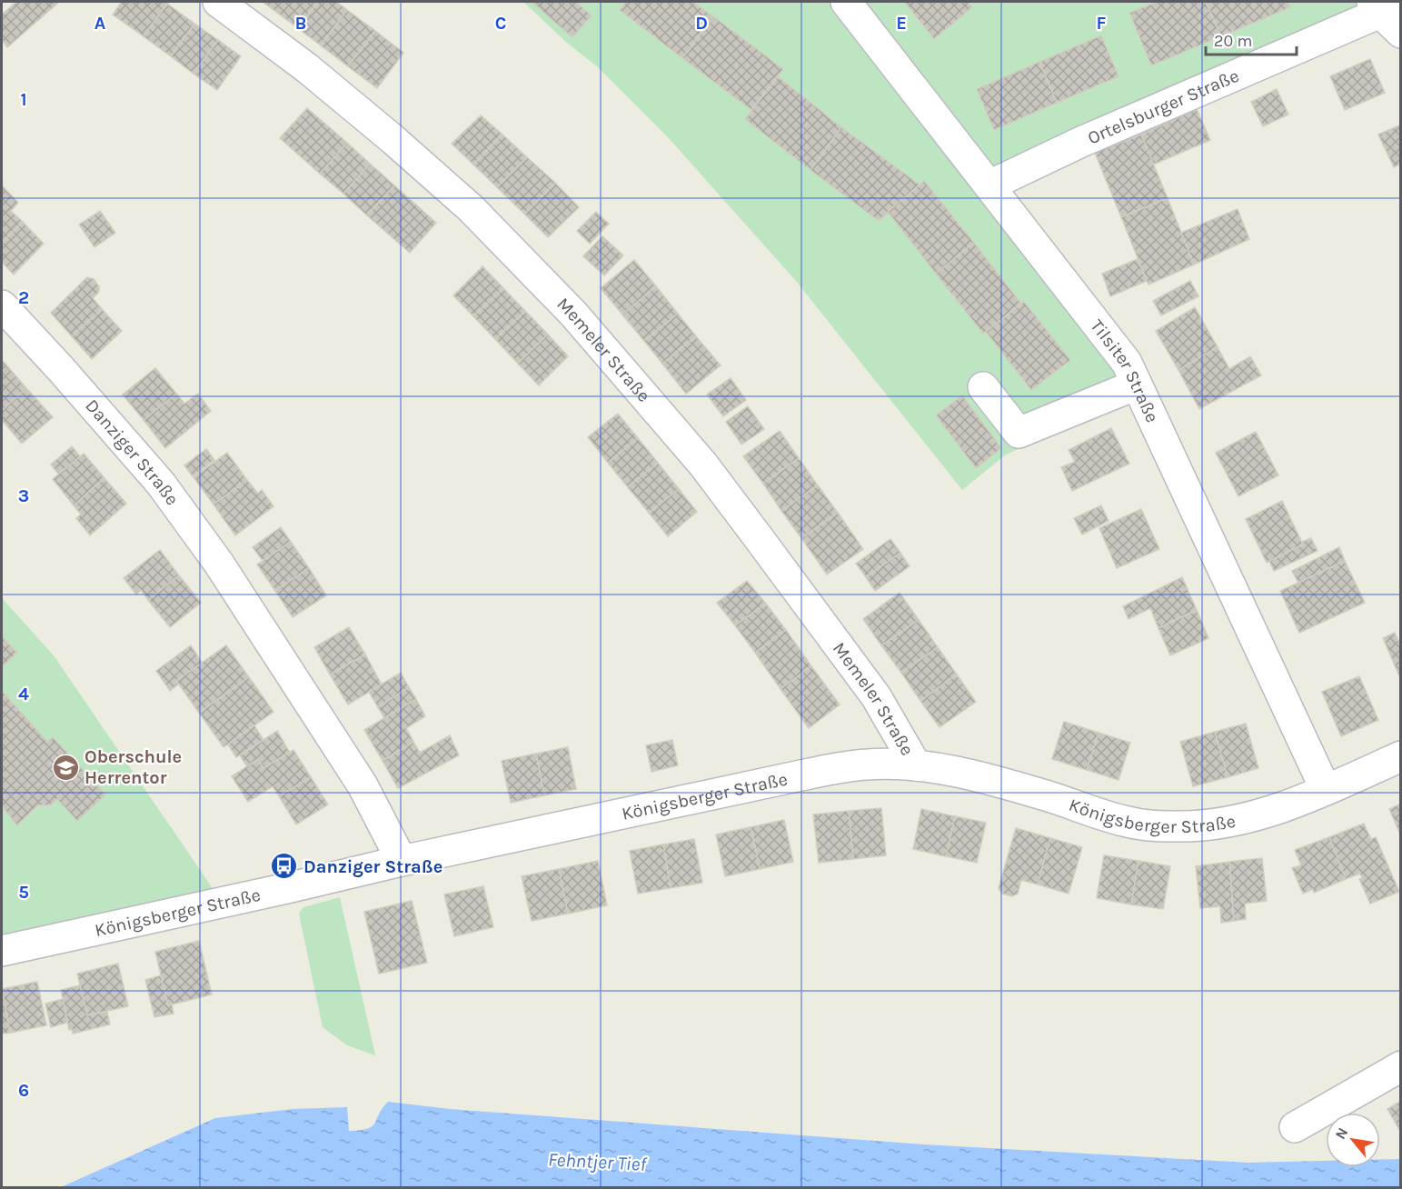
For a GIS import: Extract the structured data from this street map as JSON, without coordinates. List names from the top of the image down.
{
  "streets": {
    "street": [
      "Ortelsburger Straße",
      "Memeler Straße",
      "Tilsiter Straße",
      "Danziger Straße",
      "Königsberger Straße"
    ]
  },
  "crossings": [
    ["Ortelsburger Straße", "Tilsiter Straße"],
    ["Memeler Straße", "Königsberger Straße"],
    ["Tilsiter Straße", "Königsberger Straße"],
    ["Danziger Straße", "Königsberger Straße"]
  ],
  "water": ["Fehntjer Tief"],
  "places": {
    "school or university": ["Oberschule Herrentor"],
    "bus stop": ["Danziger Straße"]
  },
  "scale_bar": "20 m",
  "north": "top left",
  "grid": {
    "columns": [
      "A",
      "B",
      "C",
      "D",
      "E",
      "F"
    ],
    "rows": [
      "1",
      "2",
      "3",
      "4",
      "5",
      "6"
    ]
  }
}
